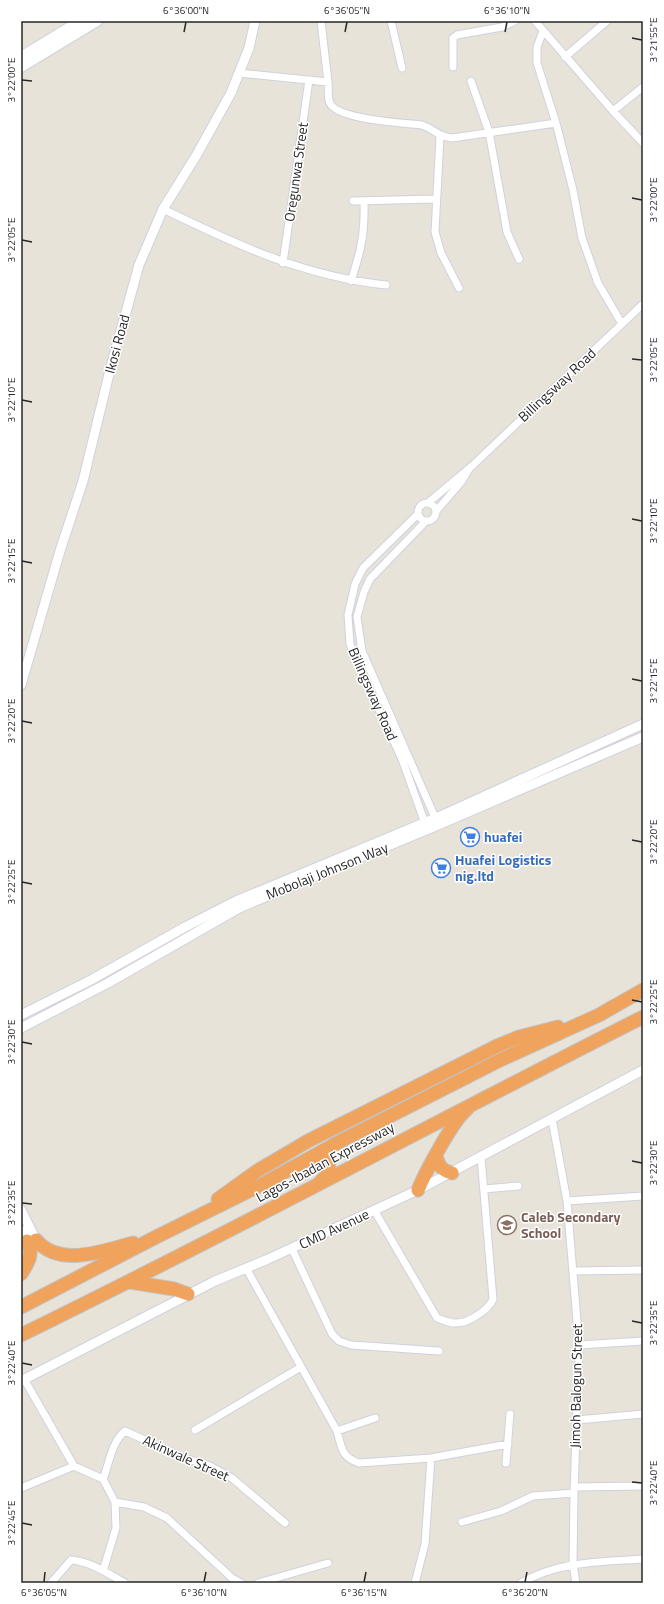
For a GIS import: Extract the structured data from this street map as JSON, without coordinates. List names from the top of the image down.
{
  "streets": {
    "highway": ["Lagos-Ibadan Expressway"],
    "street": [
      "Oregunwa Street",
      "Ikosi Road",
      "Billingsway Road",
      "Mobolaji Johnson Way",
      "CMD Avenue",
      "Jimoh Balogun Street",
      "Akinwale Street"
    ]
  },
  "crossings": [
    ["Billingsway Road", "Mobolaji Johnson Way"],
    ["CMD Avenue", "Jimoh Balogun Street"]
  ],
  "places": {
    "supermarket": ["huafei", "Huafei Logistics nig.ltd"],
    "school or university": ["Caleb Secondary School"]
  },
  "coordinates": [
    "6°36'00\"N",
    "6°36'05\"N",
    "6°36'10\"N",
    "3°21'55\"E",
    "3°22'00\"E",
    "3°22'05\"E",
    "3°22'10\"E",
    "3°22'15\"E",
    "3°22'20\"E",
    "3°22'25\"E",
    "3°22'30\"E",
    "3°22'35\"E",
    "3°22'40\"E",
    "3°22'45\"E",
    "6°36'15\"N",
    "6°36'20\"N"
  ]
}
